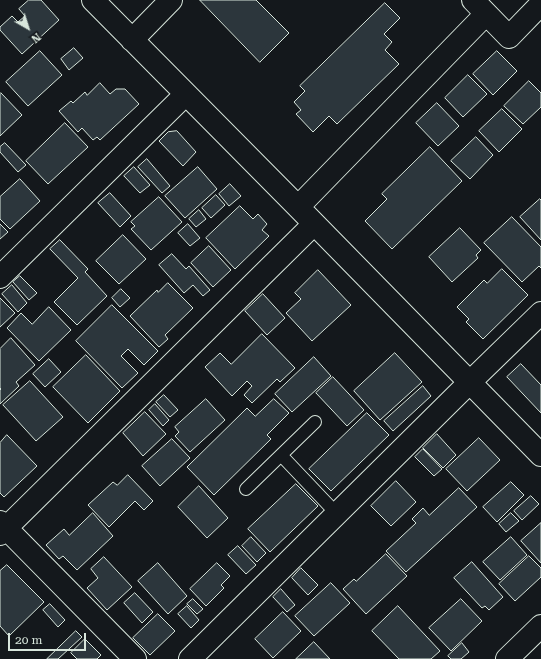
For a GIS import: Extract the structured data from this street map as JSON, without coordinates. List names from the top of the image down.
{
  "scale_bar": "20 m",
  "north": "bottom right"
}
